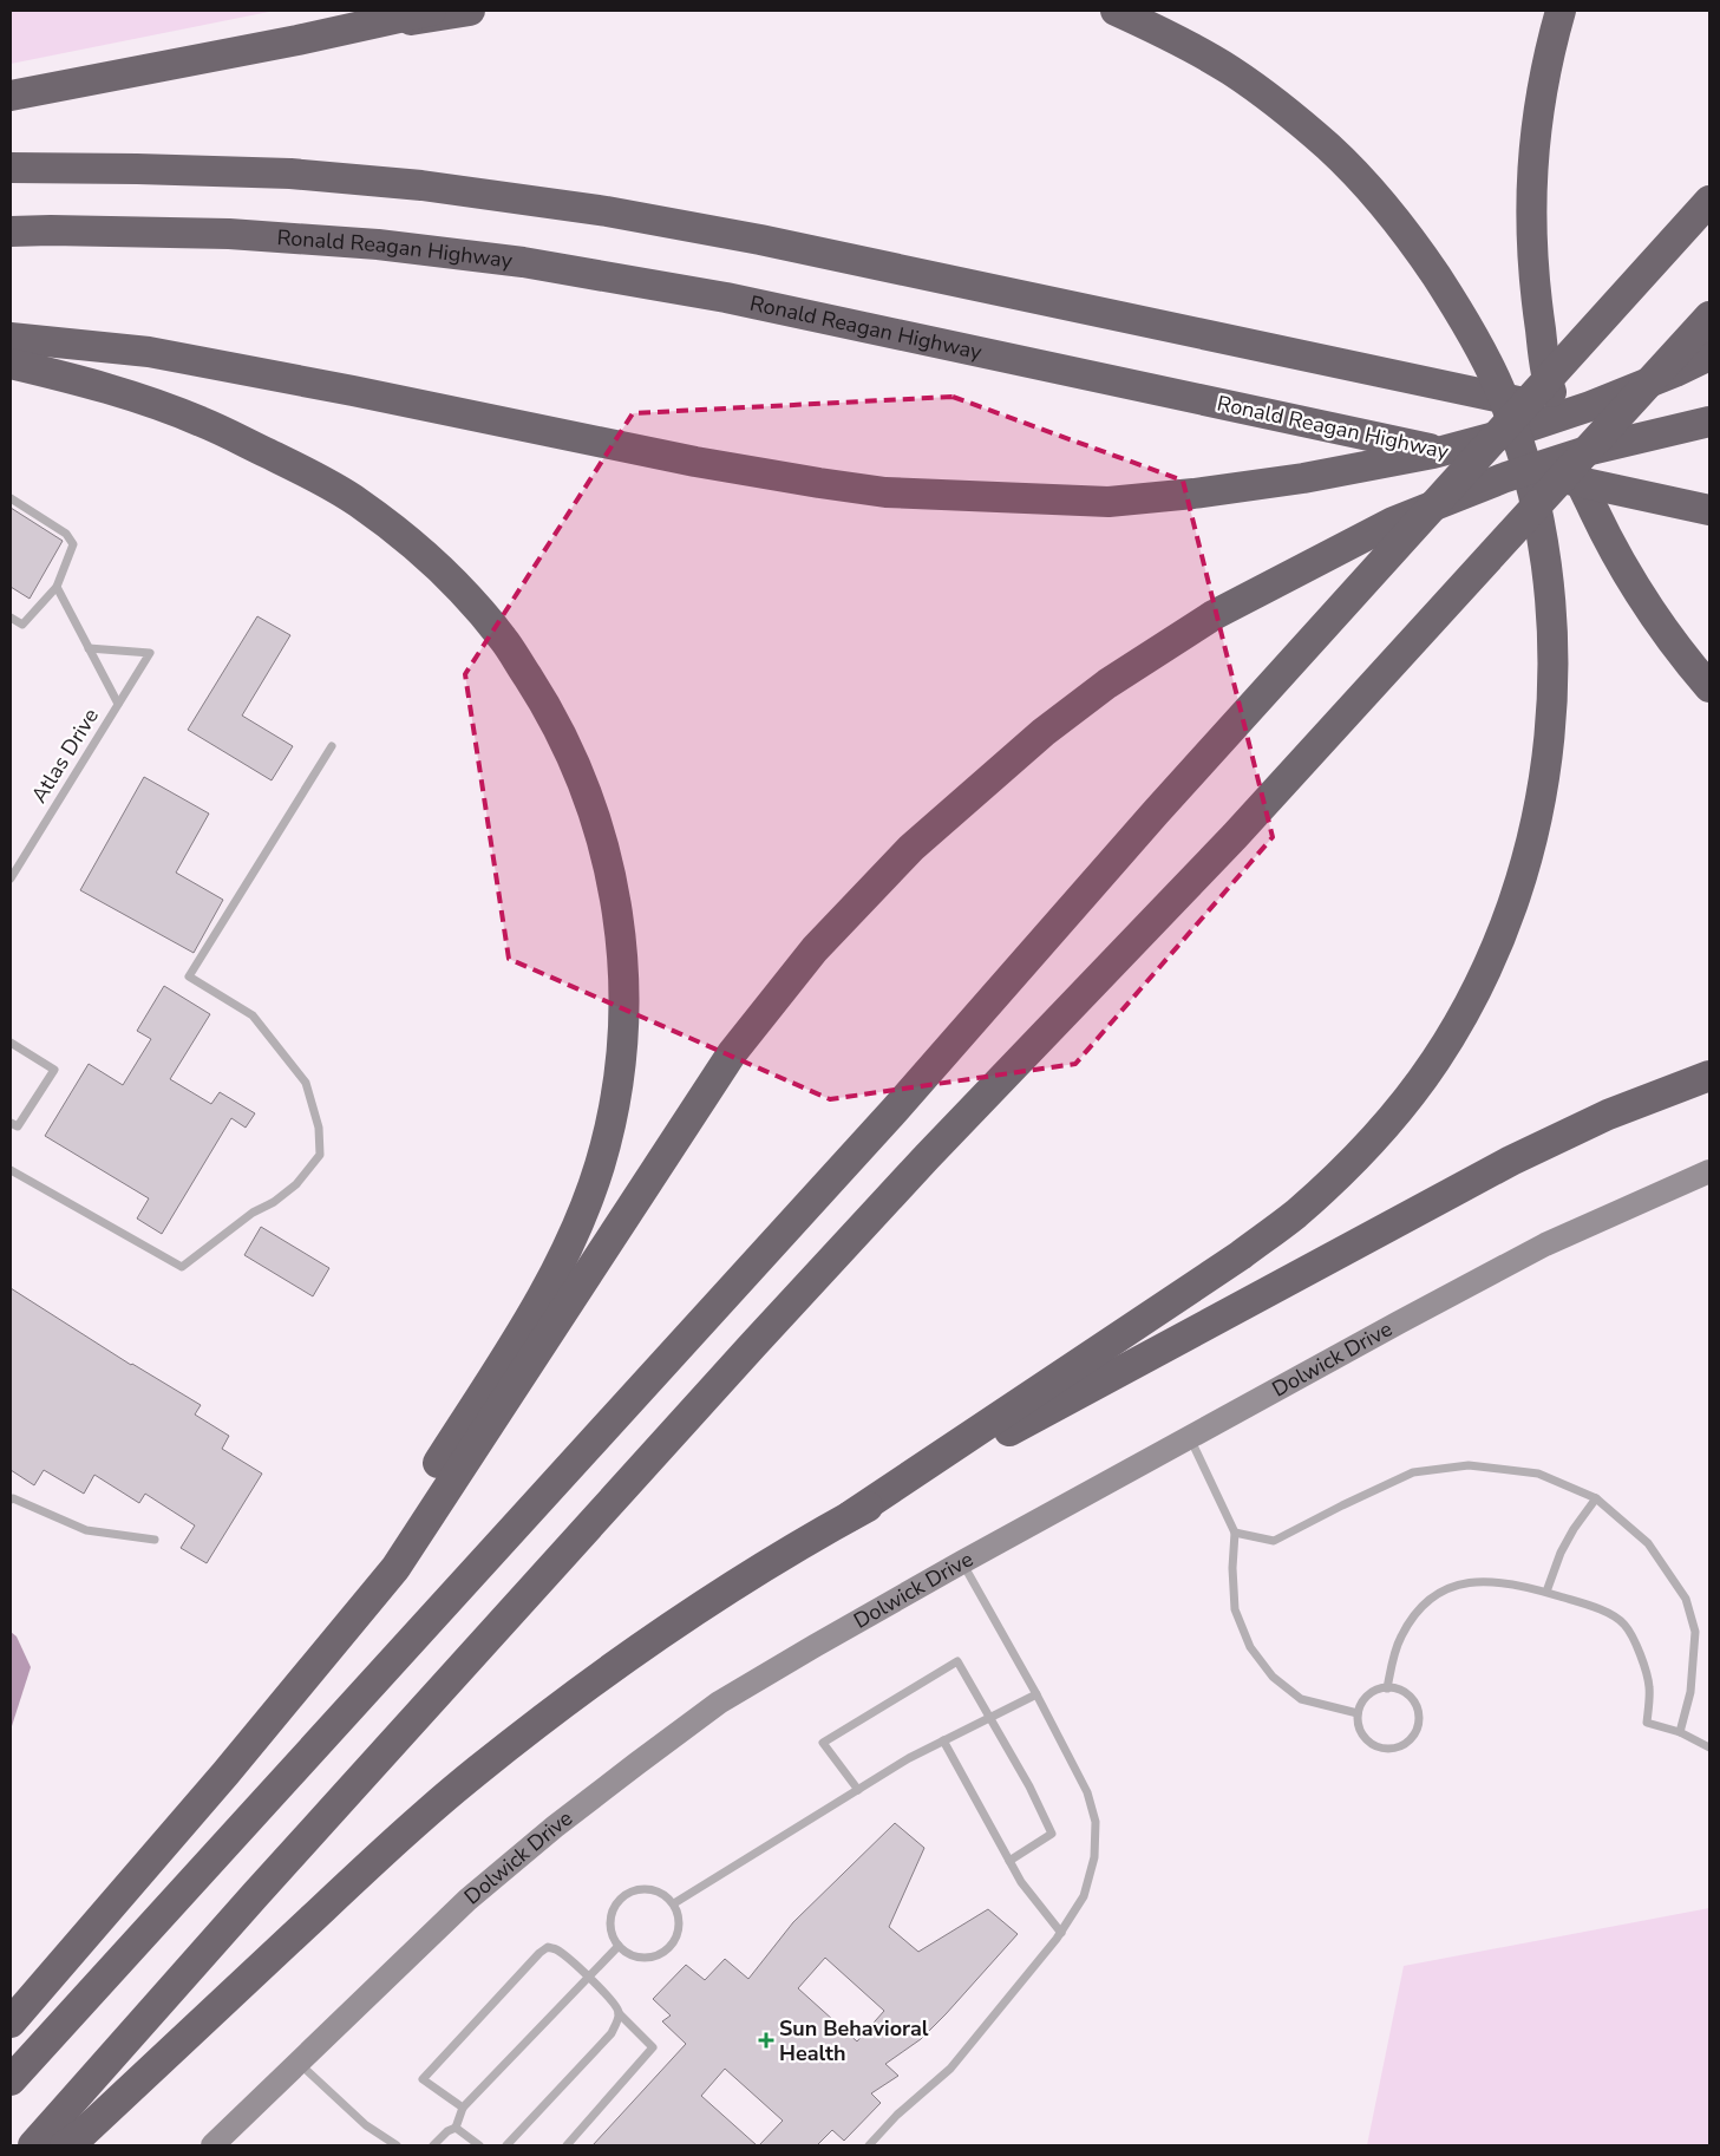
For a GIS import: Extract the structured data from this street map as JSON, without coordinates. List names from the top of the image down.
{
  "streets": {
    "highway": ["Ronald Reagan Highway"],
    "main road": ["Dolwick Drive"],
    "lane": ["Atlas Drive"]
  },
  "places": {
    "health": ["Sun Behavioral Health"]
  }
}
